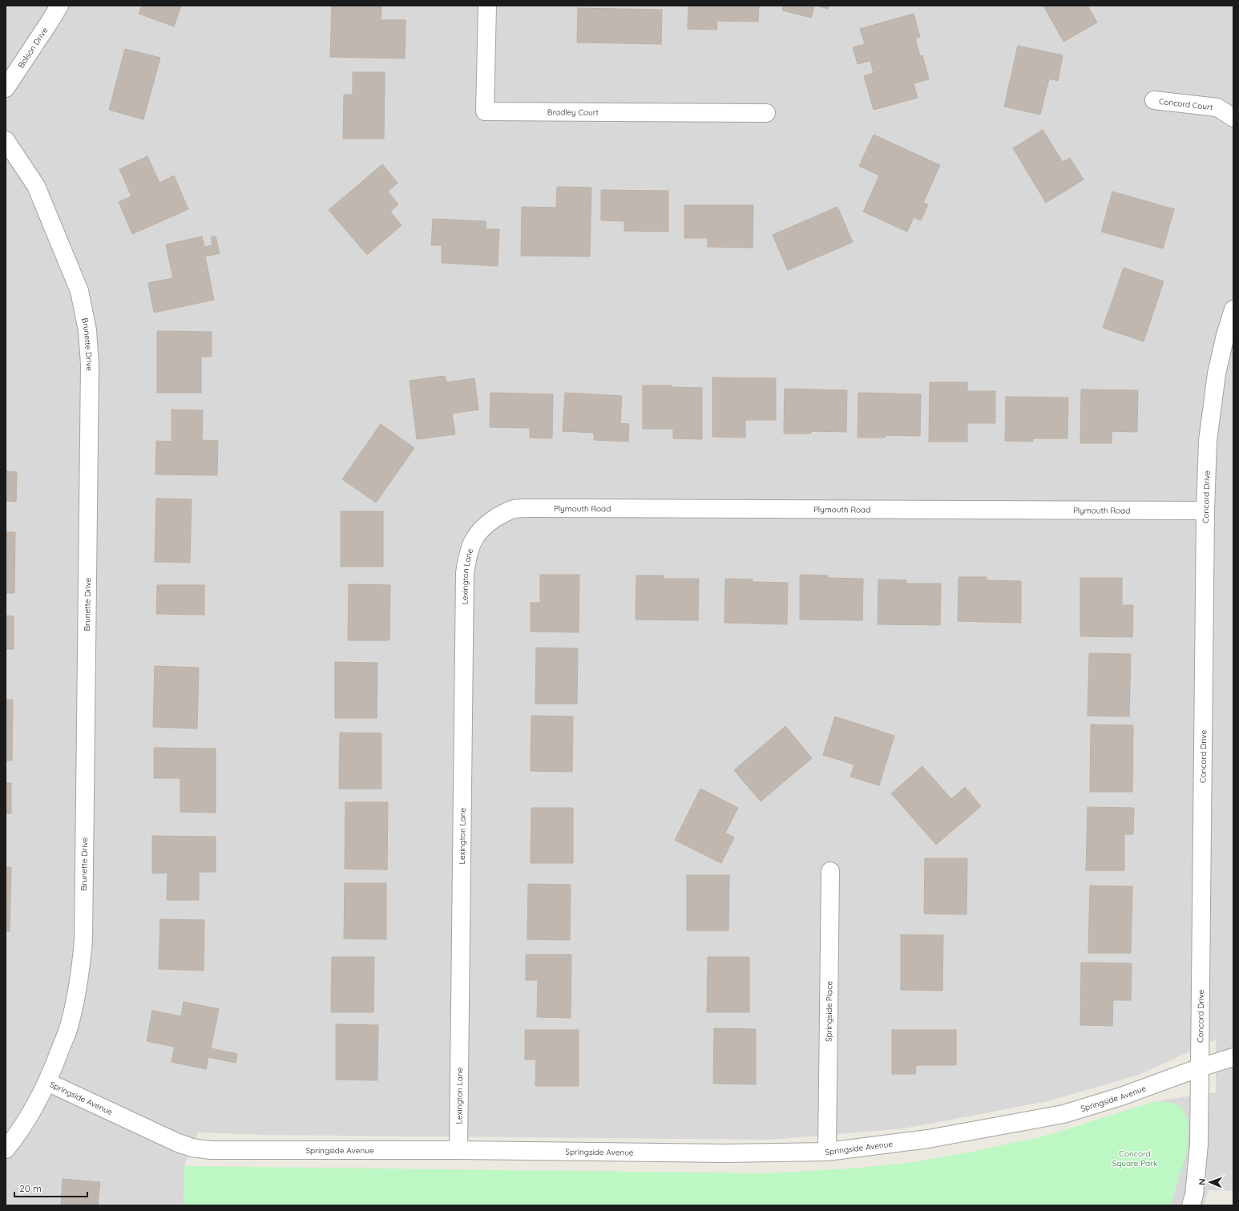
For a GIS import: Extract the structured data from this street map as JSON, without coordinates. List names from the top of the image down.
{
  "streets": {
    "street": [
      "Bolson Drive",
      "Concord Court",
      "Bradley Court",
      "Brunette Drive",
      "Concord Drive",
      "Plymouth Road",
      "Lexington Lane",
      "Springside Place",
      "Springside Avenue"
    ]
  },
  "crossings": [
    ["Brunette Drive", "Springside Avenue"],
    ["Concord Drive", "Plymouth Road"],
    ["Concord Drive", "Springside Avenue"],
    ["Plymouth Road", "Lexington Lane"],
    ["Lexington Lane", "Springside Avenue"],
    ["Springside Place", "Springside Avenue"]
  ],
  "parks": ["Concord Square Park"],
  "scale_bar": "20 m",
  "north": "left"
}
